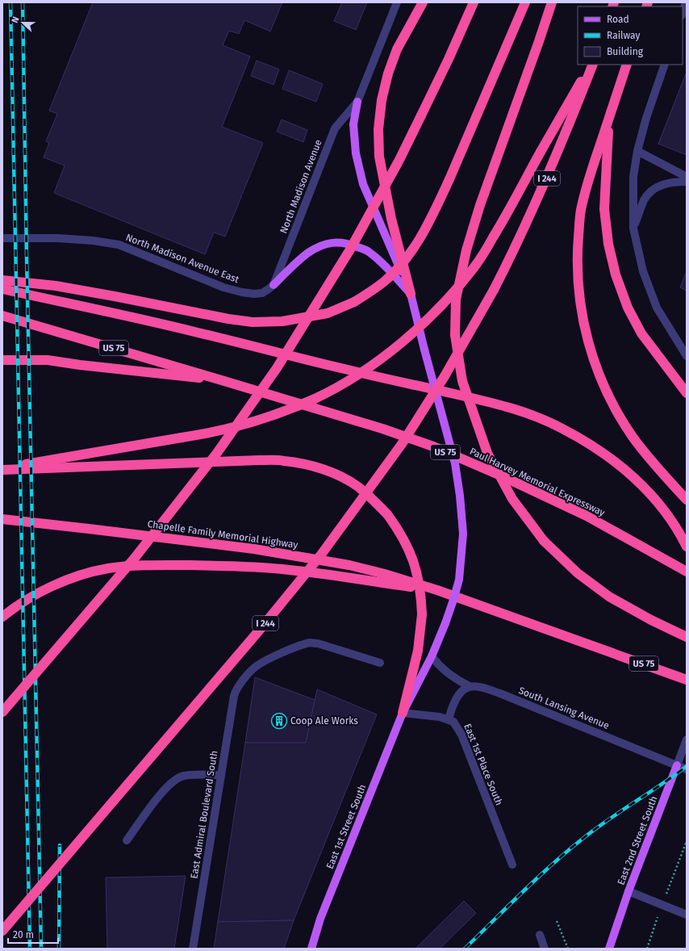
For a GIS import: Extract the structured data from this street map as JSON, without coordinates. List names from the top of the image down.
{
  "streets": {
    "highway": [
      "I 244",
      "US 75",
      "Paul Harvey Memorial Expressway",
      "Chapelle Family Memorial Highway"
    ],
    "main road": ["East 1st Street South", "East 2nd Street South"],
    "street": [
      "North Madison Avenue",
      "North Madison Avenue East",
      "South Lansing Avenue",
      "East 1st Place South",
      "East Admiral Boulevard South"
    ]
  },
  "crossings": [
    ["North Madison Avenue", "North Madison Avenue East"],
    ["North Madison Avenue", "East 1st Street South"],
    ["US 75", "Paul Harvey Memorial Expressway"],
    ["US 75", "Chapelle Family Memorial Highway"],
    ["South Lansing Avenue", "East 1st Street South"],
    ["South Lansing Avenue", "East 2nd Street South"]
  ],
  "places": {
    "building": ["Coop Ale Works"]
  },
  "legend": ["Road", "Railway", "Building"],
  "scale_bar": "20 m",
  "north": "left"
}
